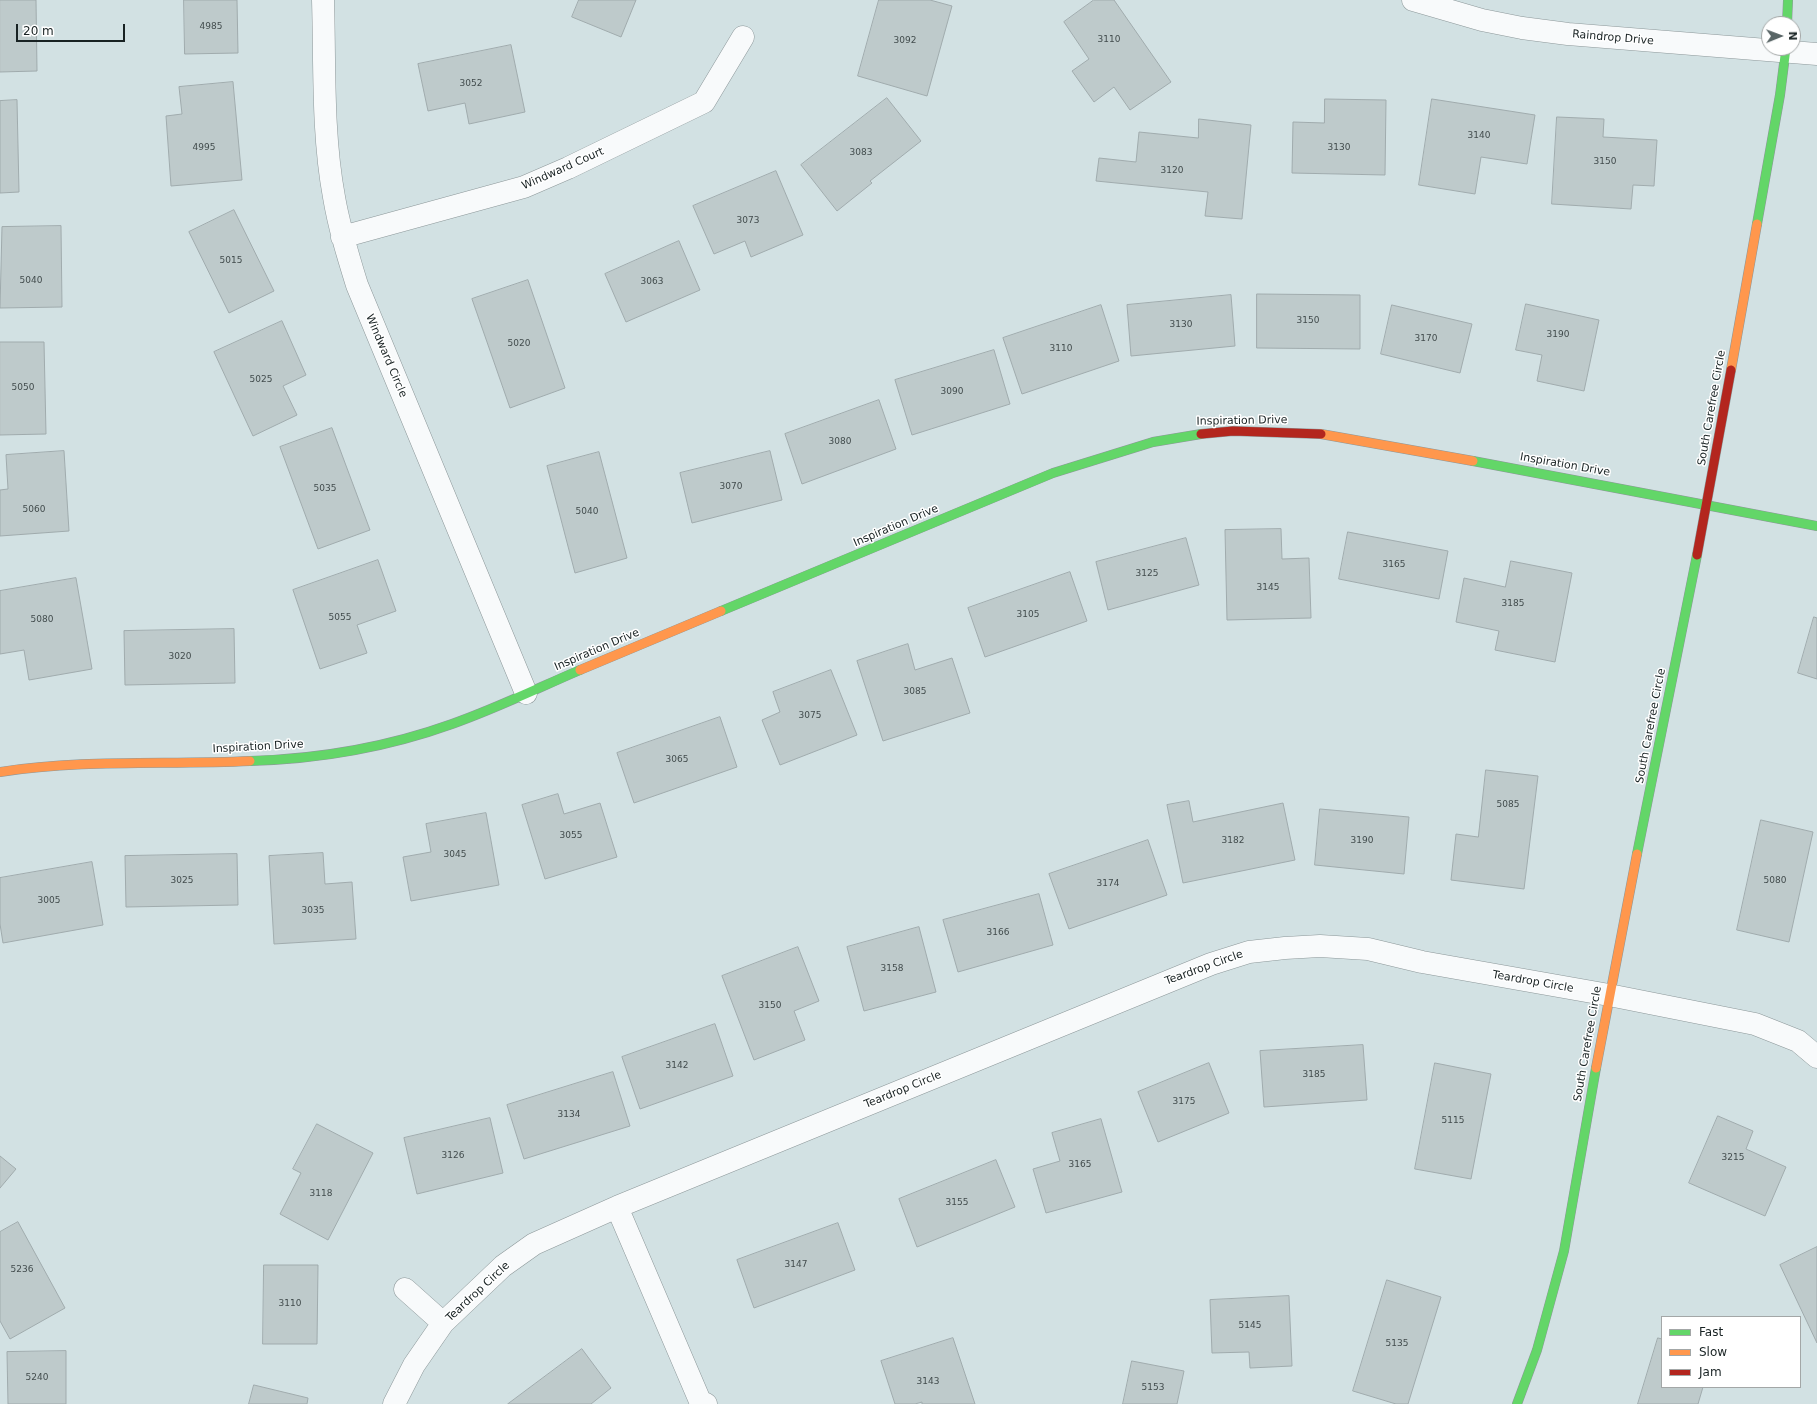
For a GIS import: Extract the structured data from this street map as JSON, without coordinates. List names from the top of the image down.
{
  "streets": {
    "street": [
      "Raindrop Drive",
      "Windward Court",
      "Windward Circle",
      "South Carefree Circle",
      "Inspiration Drive",
      "Teardrop Circle"
    ]
  },
  "crossings": [
    ["Windward Court", "Windward Circle"],
    ["Windward Circle", "Inspiration Drive"],
    ["South Carefree Circle", "Inspiration Drive"],
    ["South Carefree Circle", "Teardrop Circle"]
  ],
  "house_numbers": [
    "4985",
    "3110",
    "3092",
    "3052",
    "3140",
    "4995",
    "3130",
    "3083",
    "3150",
    "3120",
    "3073",
    "5015",
    "5040",
    "3063",
    "3150",
    "3130",
    "3190",
    "3170",
    "5020",
    "3110",
    "5025",
    "5050",
    "3090",
    "3080",
    "3070",
    "5035",
    "5060",
    "5040",
    "3165",
    "3125",
    "3145",
    "3185",
    "3105",
    "5055",
    "5080",
    "3020",
    "3085",
    "3075",
    "3065",
    "5085",
    "3055",
    "3182",
    "3190",
    "3045",
    "3025",
    "5080",
    "3174",
    "3005",
    "3035",
    "3166",
    "3158",
    "3150",
    "3142",
    "3185",
    "3175",
    "3134",
    "5115",
    "3126",
    "3215",
    "3165",
    "3118",
    "3155",
    "3147",
    "5236",
    "3110",
    "5145",
    "5135",
    "5240",
    "3143",
    "5153"
  ],
  "legend": ["Fast", "Slow", "Jam"],
  "scale_bar": "20 m",
  "north": "right"
}
